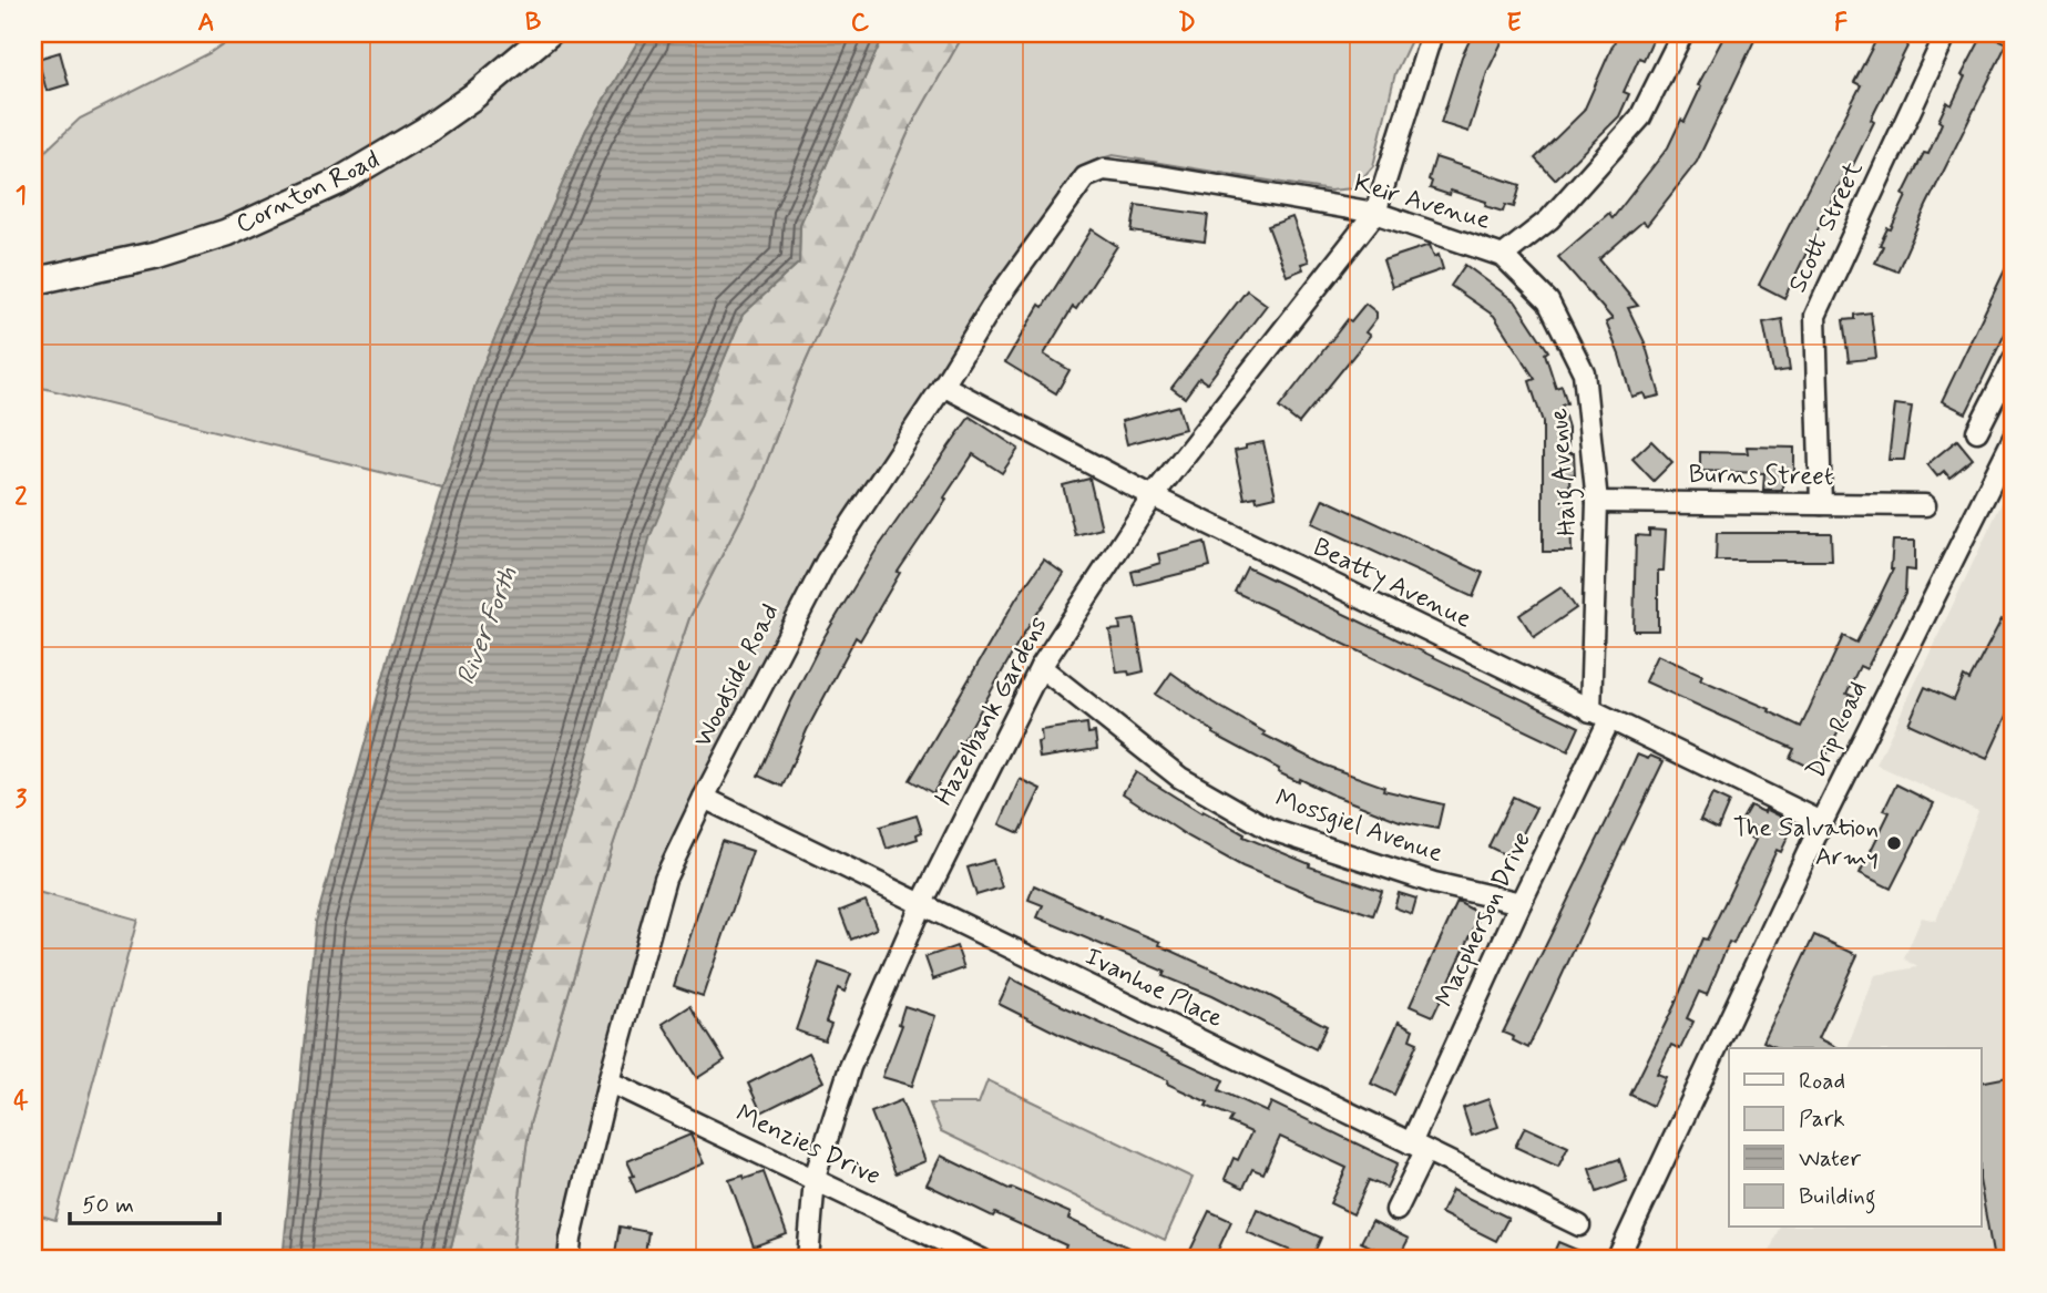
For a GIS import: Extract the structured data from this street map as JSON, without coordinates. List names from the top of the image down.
{
  "streets": {
    "main road": ["Cornton Road"],
    "street": [
      "Keir Avenue",
      "Scott Street",
      "Haig Avenue",
      "Burns Street",
      "Beatty Avenue",
      "Woodside Road",
      "Hazelbank Gardens",
      "Drip Road",
      "Mossgiel Avenue",
      "Macpherson Drive",
      "Ivanhoe Place",
      "Menzies Drive"
    ]
  },
  "crossings": [
    ["Keir Avenue", "Haig Avenue"],
    ["Keir Avenue", "Woodside Road"],
    ["Keir Avenue", "Hazelbank Gardens"],
    ["Scott Street", "Burns Street"],
    ["Haig Avenue", "Burns Street"],
    ["Haig Avenue", "Beatty Avenue"],
    ["Beatty Avenue", "Woodside Road"],
    ["Beatty Avenue", "Hazelbank Gardens"],
    ["Beatty Avenue", "Drip Road"],
    ["Beatty Avenue", "Macpherson Drive"],
    ["Woodside Road", "Ivanhoe Place"],
    ["Woodside Road", "Menzies Drive"],
    ["Hazelbank Gardens", "Mossgiel Avenue"],
    ["Hazelbank Gardens", "Ivanhoe Place"],
    ["Hazelbank Gardens", "Menzies Drive"],
    ["Mossgiel Avenue", "Macpherson Drive"],
    ["Macpherson Drive", "Ivanhoe Place"]
  ],
  "water": ["River Forth"],
  "places": ["The Salvation Army"],
  "legend": [
    "Road",
    "Park",
    "Water",
    "Building"
  ],
  "scale_bar": "50 m",
  "grid": {
    "columns": [
      "A",
      "B",
      "C",
      "D",
      "E",
      "F"
    ],
    "rows": [
      "1",
      "2",
      "3",
      "4"
    ]
  }
}
